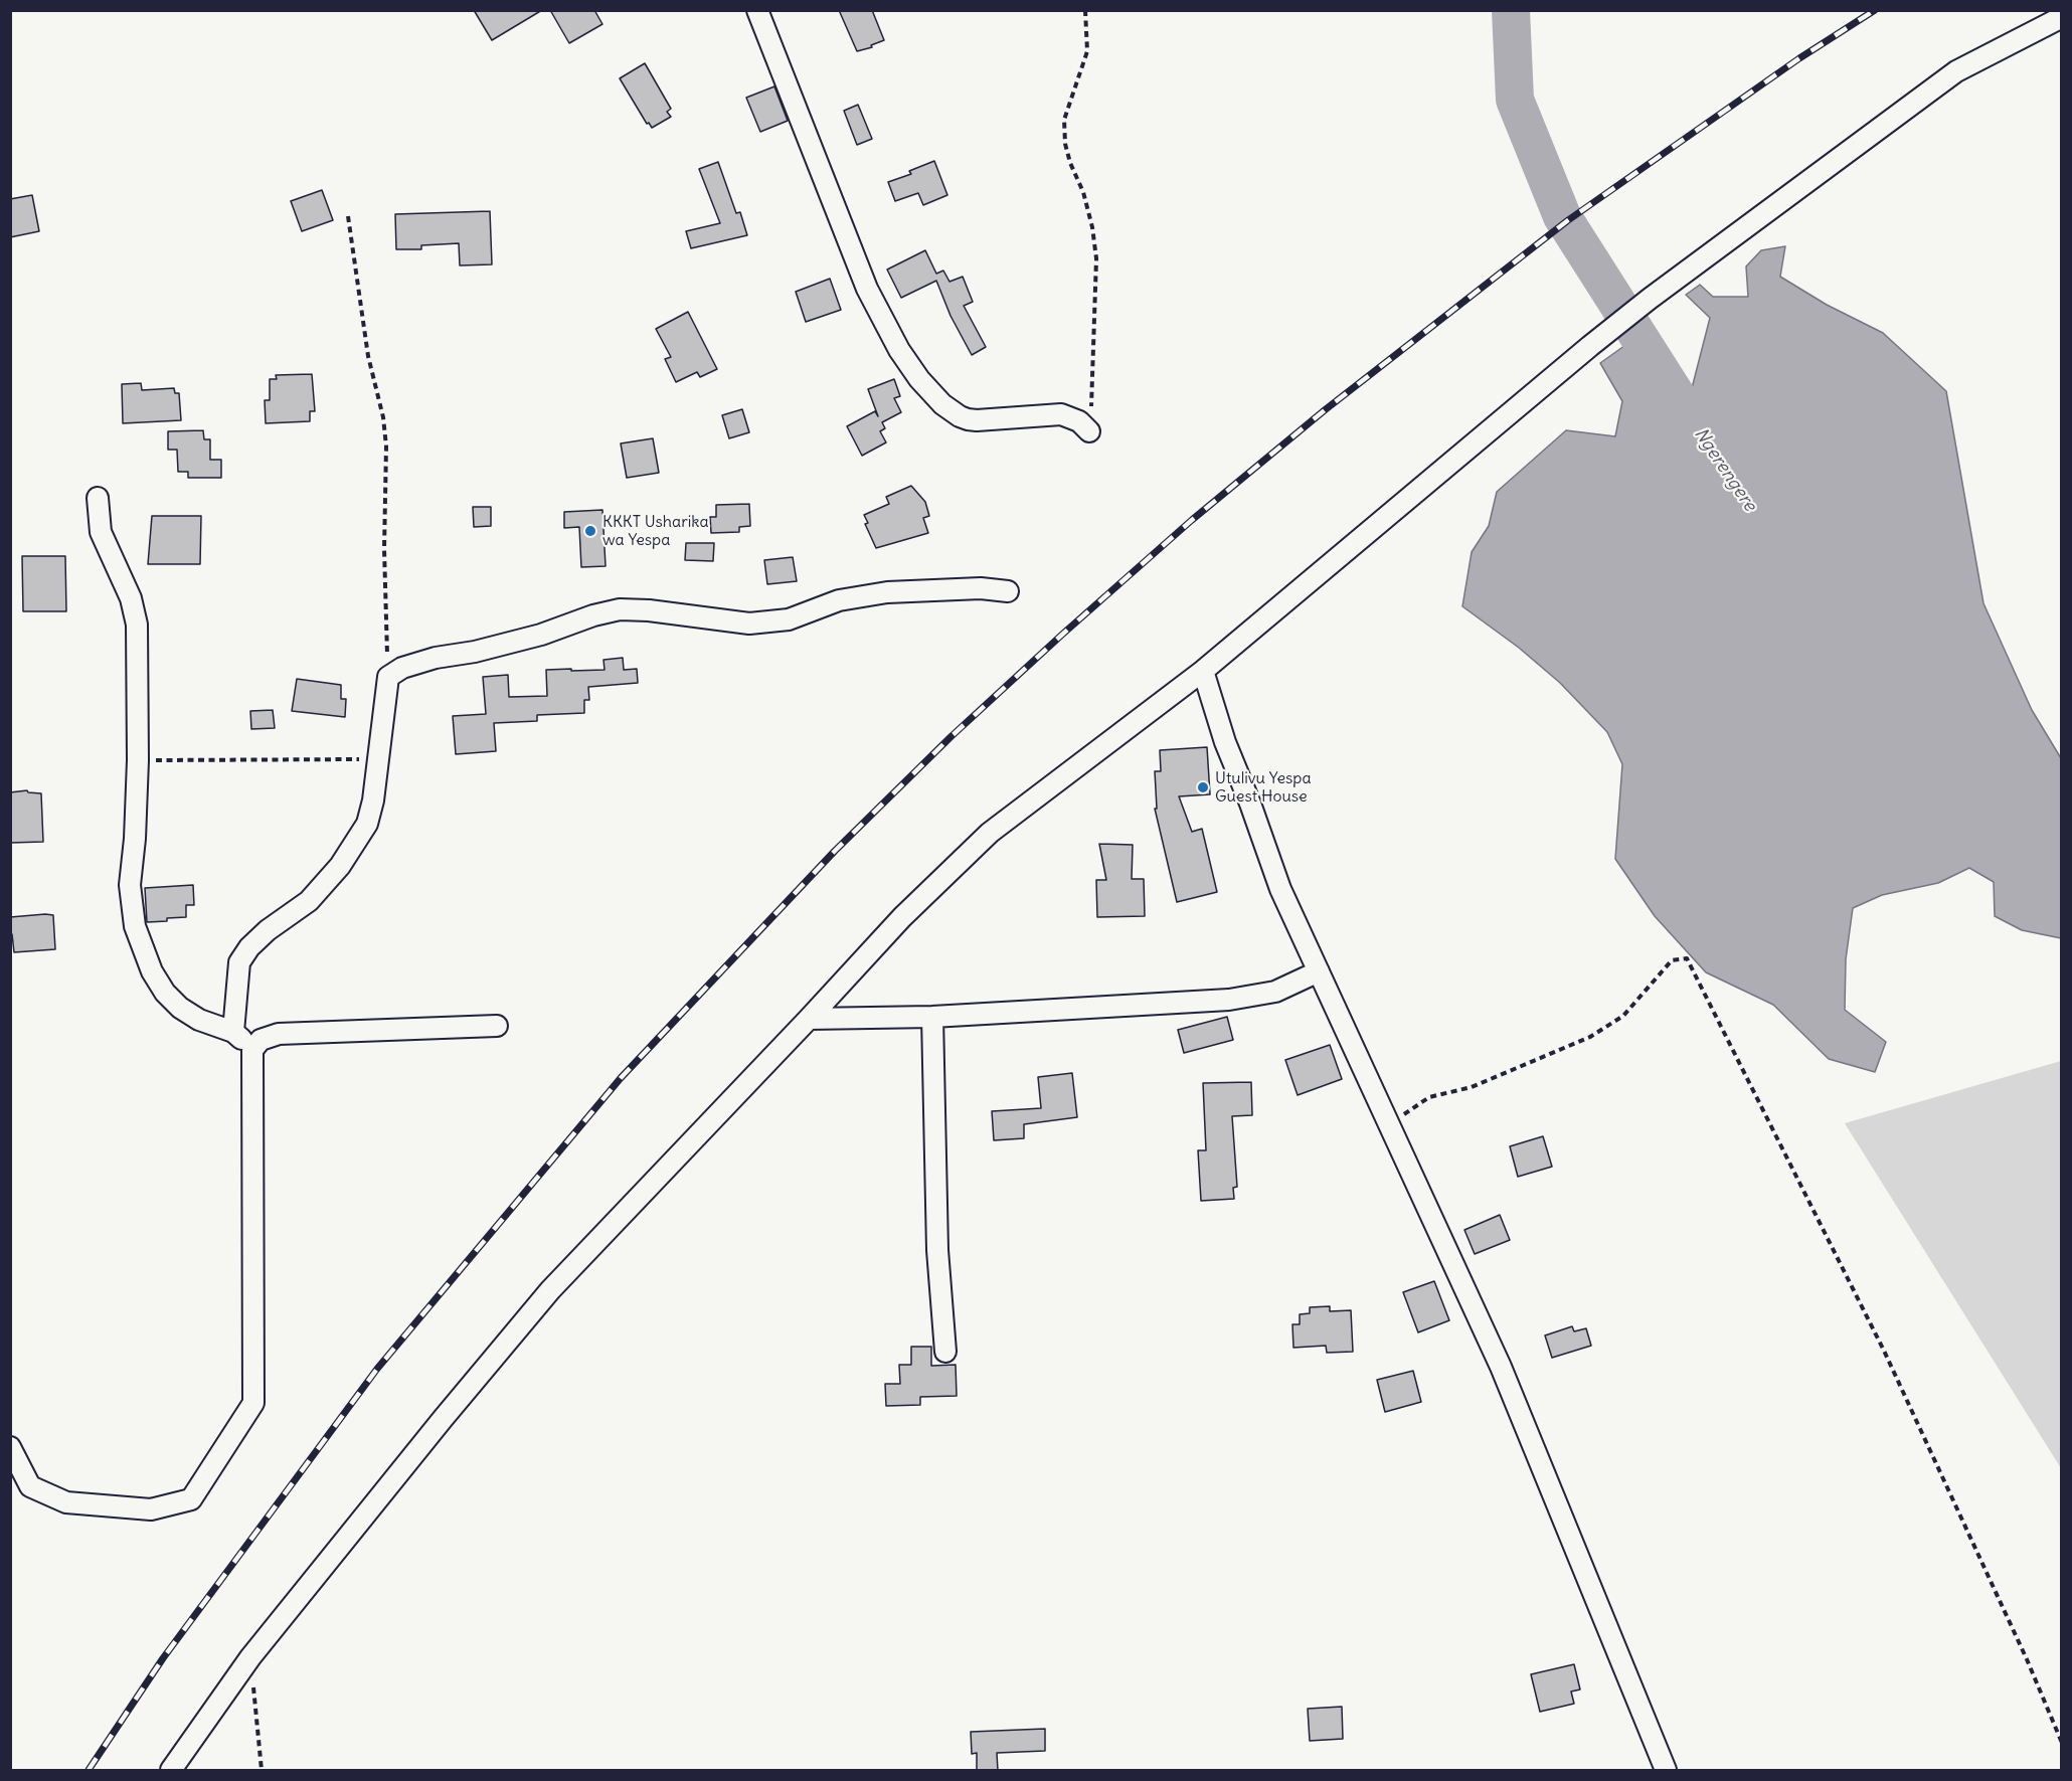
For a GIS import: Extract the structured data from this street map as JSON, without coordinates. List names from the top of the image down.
{
  "water": ["Ngerengere"],
  "places": ["KKKT Usharika wa Yespa", "Utulivu Yespa Guest House"]
}
